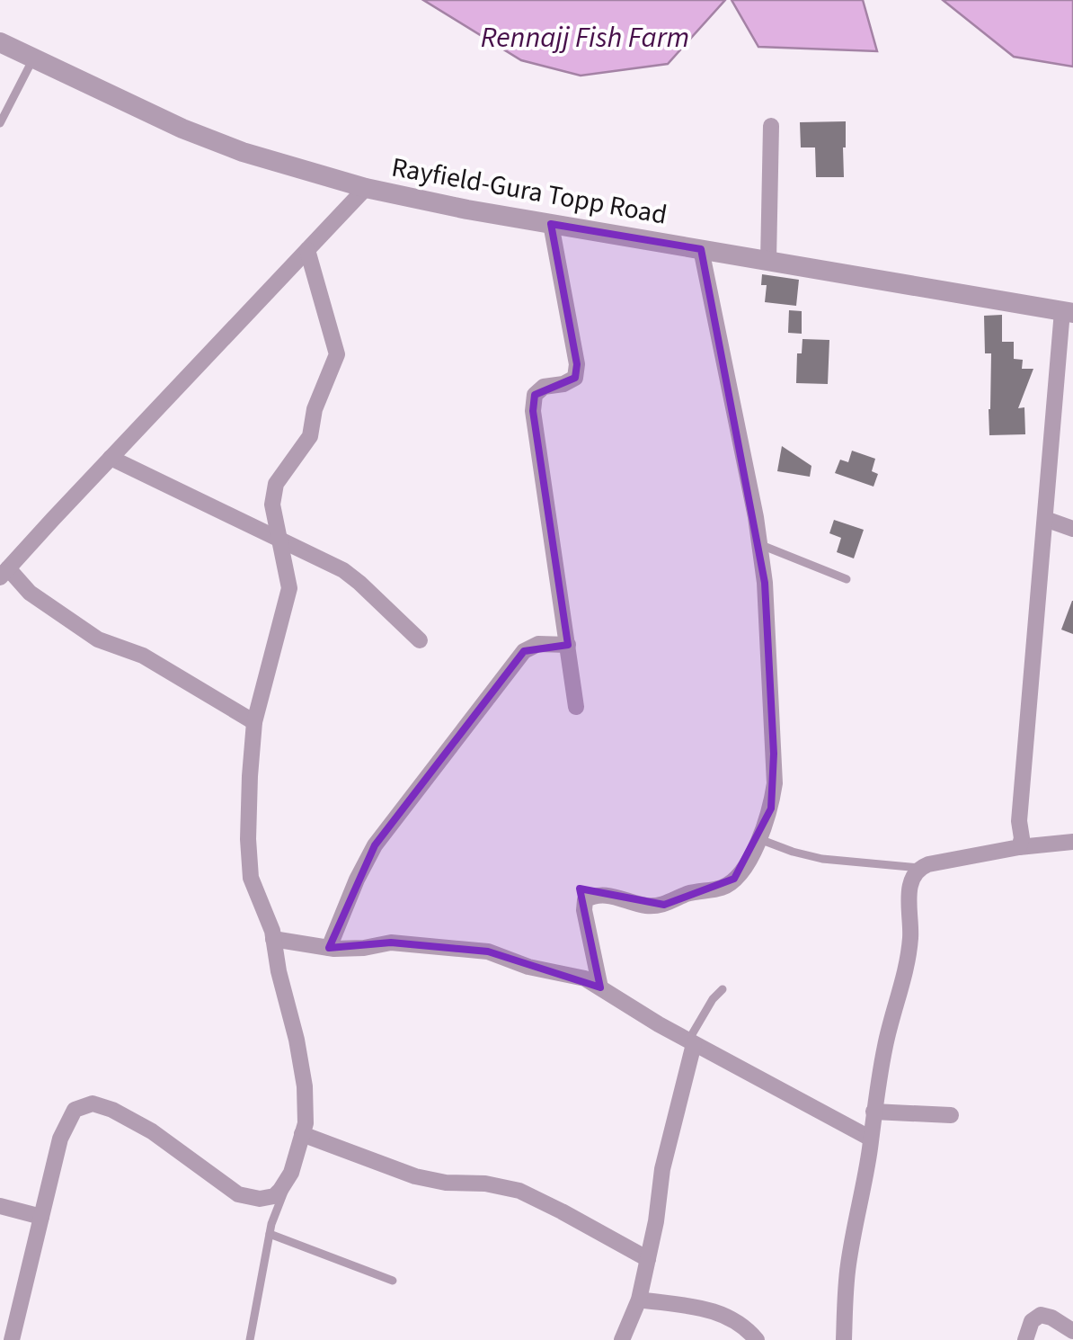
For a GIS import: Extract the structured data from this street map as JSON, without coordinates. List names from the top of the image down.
{
  "streets": {
    "street": ["Rayfield-Gura Topp Road"]
  },
  "water": ["Rennajj Fish Farm"]
}
